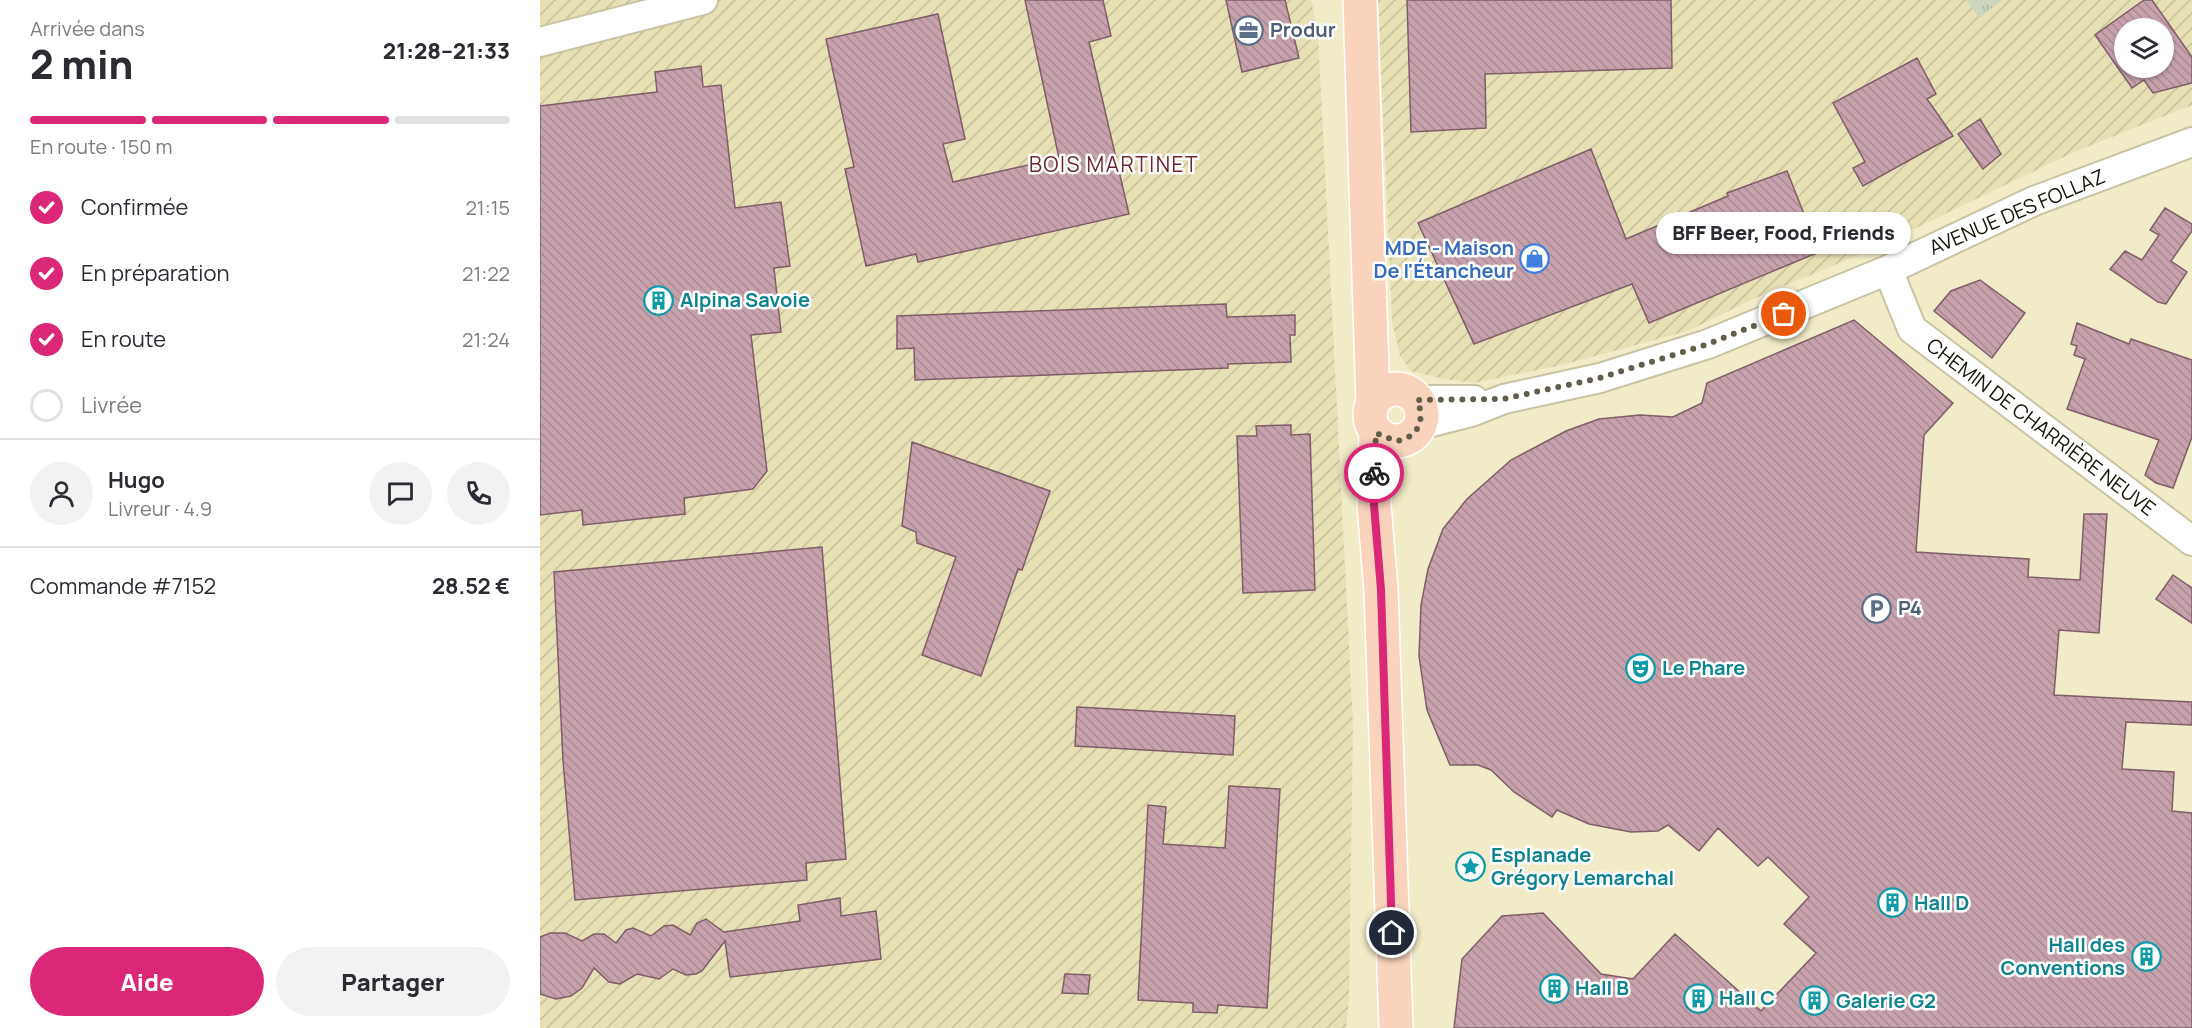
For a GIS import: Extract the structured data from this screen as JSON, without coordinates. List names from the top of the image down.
{
  "streets": {
    "street": ["AVENUE DES FOLLAZ", "CHEMIN DE CHARRIÈRE NEUVE"]
  },
  "crossings": [
    ["AVENUE DES FOLLAZ", "CHEMIN DE CHARRIÈRE NEUVE"]
  ],
  "districts": ["BOIS MARTINET"],
  "places": {
    "office": ["Produr"],
    "shop": ["MDE - Maison De l'Étancheur"],
    "building": [
      "Alpina Savoie",
      "Hall D",
      "Hall des Conventions",
      "Hall B",
      "Hall C",
      "Galerie G2"
    ],
    "other": ["BFF Beer, Food, Friends"],
    "parking": ["P4"],
    "theatre": ["Le Phare"],
    "place": ["Esplanade Grégory Lemarchal"]
  },
  "page": {
    "heading": ["2 min", "Arrivée dans", "21:28–21:33"],
    "panel": [
      "Hugo",
      "Livreur · 4.9",
      "Commande #7152",
      "28.52 €"
    ],
    "bar": "En route · 150 m",
    "list": [
      ["Confirmée", "21:15"],
      ["En préparation", "21:22"],
      ["En route", "21:24"],
      "Livrée"
    ],
    "bubble": "BFF Beer, Food, Friends",
    "buttons": ["Aide", "Partager"]
  }
}
